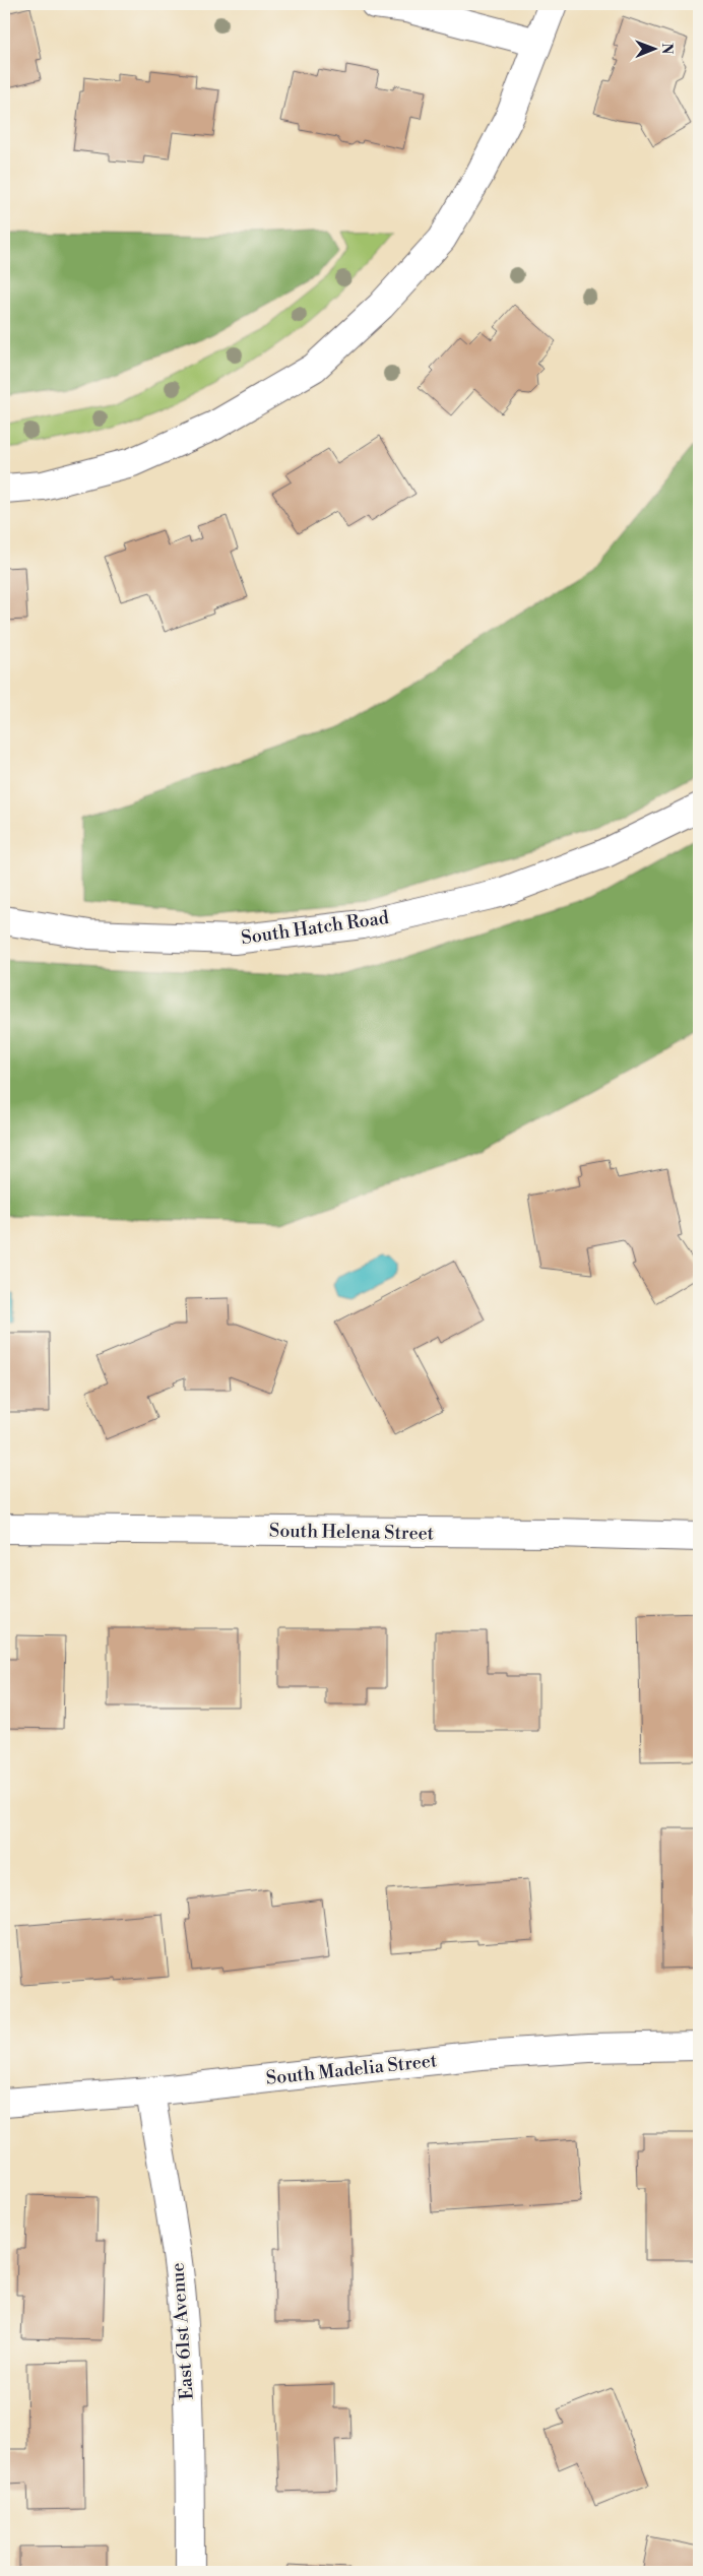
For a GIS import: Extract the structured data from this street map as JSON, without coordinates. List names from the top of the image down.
{
  "streets": {
    "street": [
      "South Hatch Road",
      "South Helena Street",
      "South Madelia Street",
      "East 61st Avenue"
    ]
  },
  "crossings": [
    ["South Madelia Street", "East 61st Avenue"]
  ],
  "north": "right"
}
